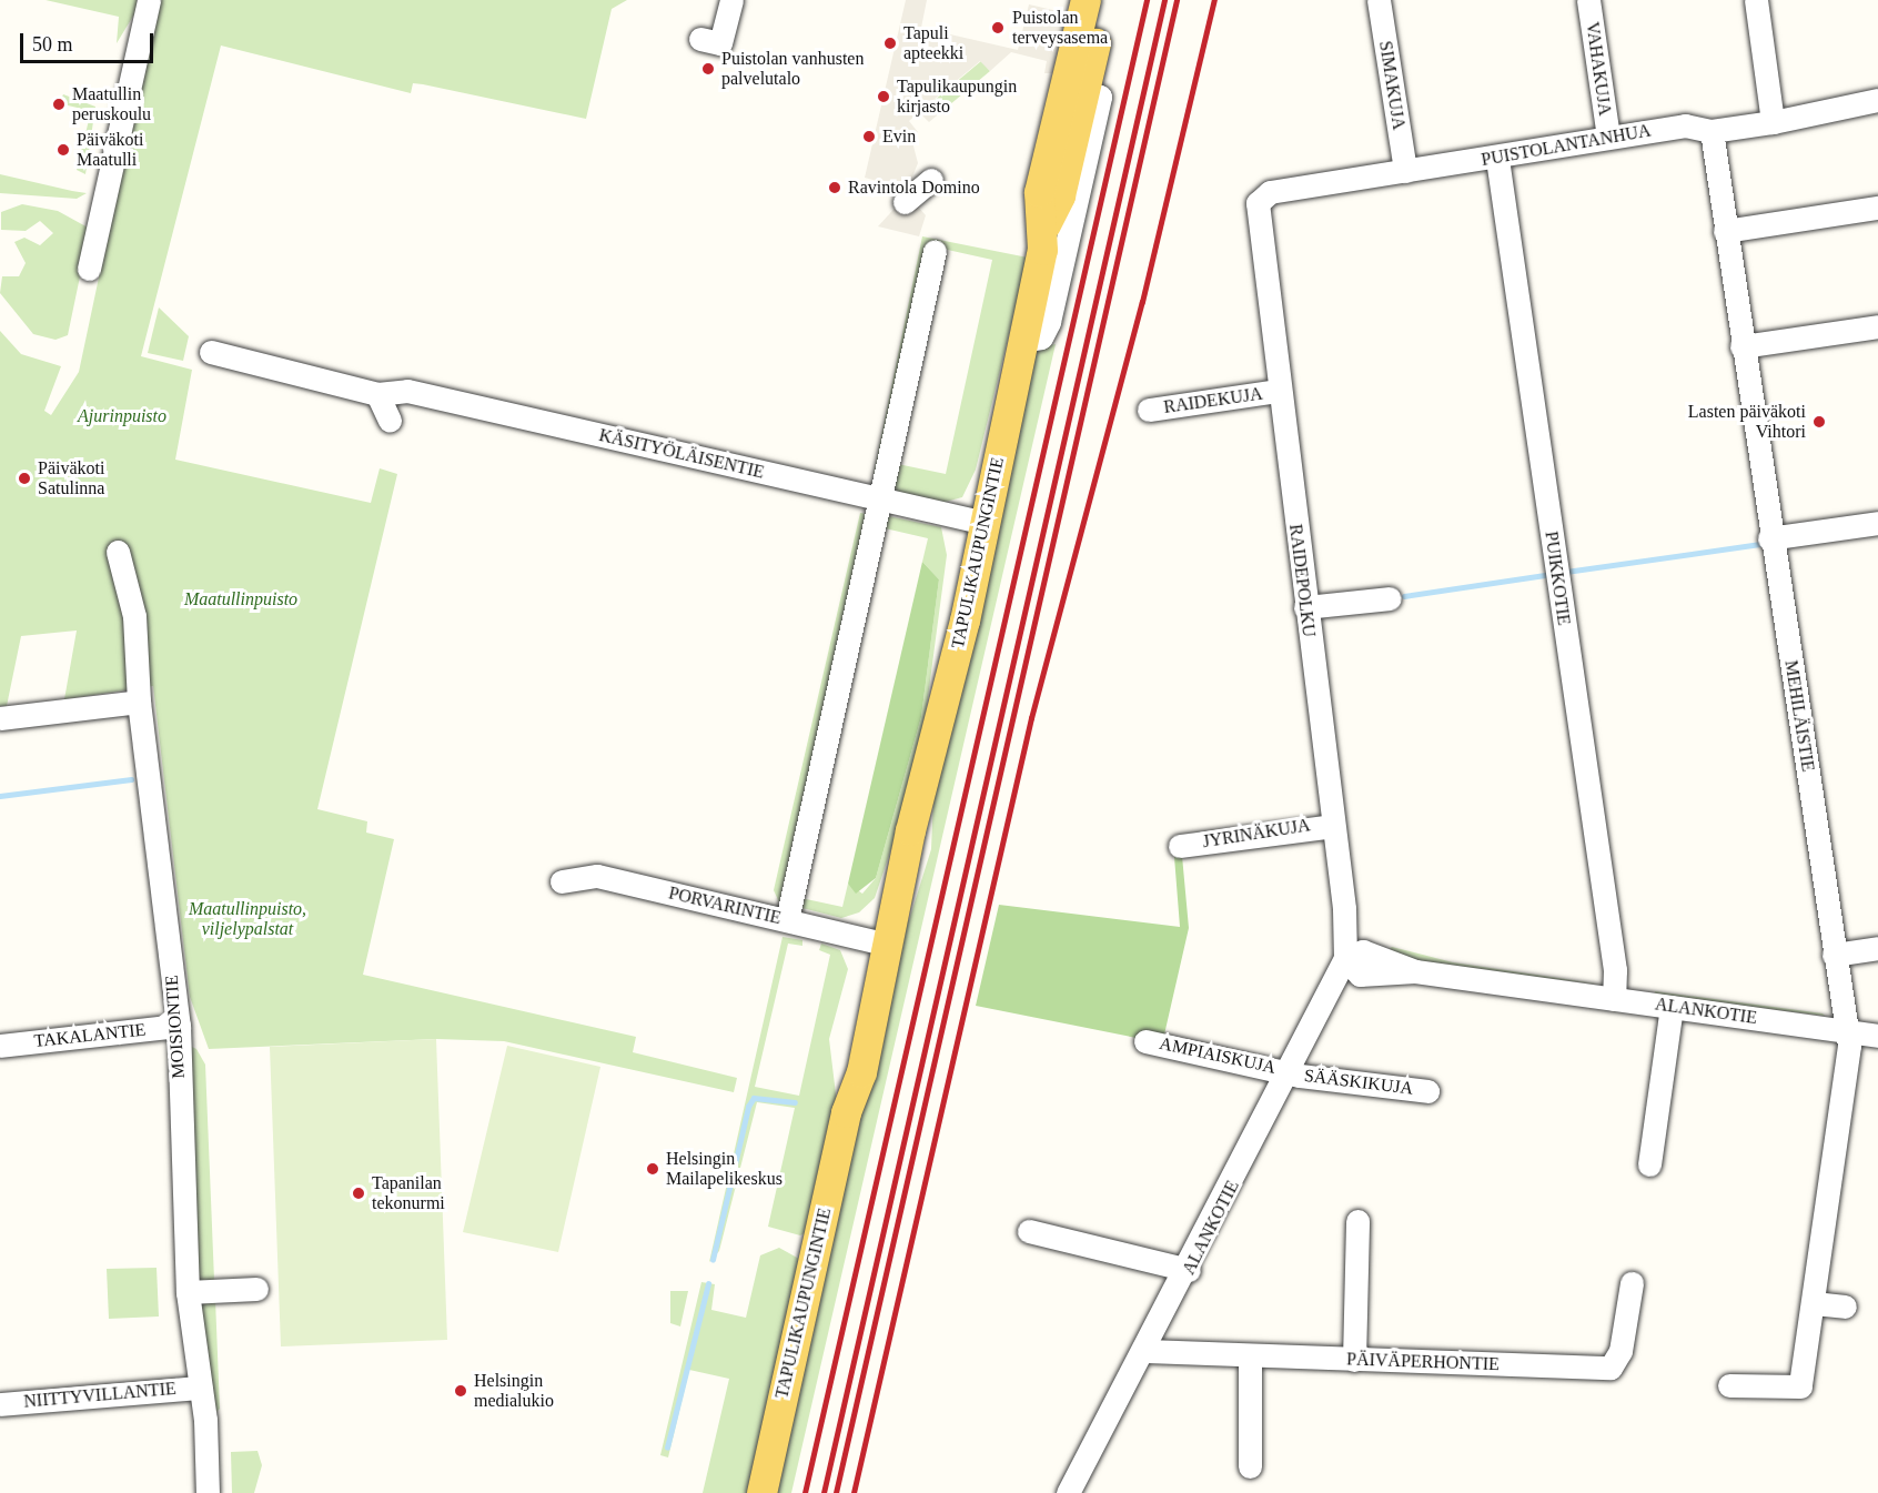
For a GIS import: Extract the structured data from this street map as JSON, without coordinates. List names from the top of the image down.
{
  "streets": {
    "main road": ["TAPULIKAUPUNGINTIE"],
    "street": [
      "VAHAKUJA",
      "SIMAKUJA",
      "PUISTOLANTANHUA",
      "RAIDEKUJA",
      "KÄSITYÖLÄISENTIE",
      "PUIKKOTIE",
      "RAIDEPOLKU",
      "MEHILÄISTIE",
      "JYRINÄKUJA",
      "PORVARINTIE",
      "ALANKOTIE",
      "MOISIONTIE",
      "TAKALANTIE",
      "AMPIAISKUJA",
      "SÄÄSKIKUJA",
      "PÄIVÄPERHONTIE",
      "NIITTYVILLANTIE"
    ]
  },
  "crossings": [
    ["VAHAKUJA", "PUISTOLANTANHUA"],
    ["SIMAKUJA", "PUISTOLANTANHUA"],
    ["PUISTOLANTANHUA", "PUIKKOTIE"],
    ["PUISTOLANTANHUA", "RAIDEPOLKU"],
    ["PUISTOLANTANHUA", "MEHILÄISTIE"],
    ["RAIDEKUJA", "RAIDEPOLKU"],
    ["KÄSITYÖLÄISENTIE", "TAPULIKAUPUNGINTIE"],
    ["TAPULIKAUPUNGINTIE", "PORVARINTIE"],
    ["PUIKKOTIE", "ALANKOTIE"],
    ["RAIDEPOLKU", "JYRINÄKUJA"],
    ["RAIDEPOLKU", "ALANKOTIE"],
    ["MEHILÄISTIE", "ALANKOTIE"],
    ["ALANKOTIE", "AMPIAISKUJA"],
    ["ALANKOTIE", "SÄÄSKIKUJA"],
    ["ALANKOTIE", "PÄIVÄPERHONTIE"],
    ["MOISIONTIE", "TAKALANTIE"],
    ["MOISIONTIE", "NIITTYVILLANTIE"],
    ["AMPIAISKUJA", "SÄÄSKIKUJA"]
  ],
  "parks": ["Ajurinpuisto", "Maatullinpuisto", "Maatullinpuisto, viljelypalstat"],
  "places": [
    "Puistolan terveysasema",
    "Tapuli apteekki",
    "Puistolan vanhusten palvelutalo",
    "Tapulikaupungin kirjasto",
    "Maatullin peruskoulu",
    "Evin",
    "Päiväkoti Maatulli",
    "Ravintola Domino",
    "Lasten päiväkoti Vihtori",
    "Päiväkoti Satulinna",
    "Helsingin Mailapelikeskus",
    "Tapanilan tekonurmi",
    "Helsingin medialukio"
  ],
  "scale_bar": "50 m"
}
